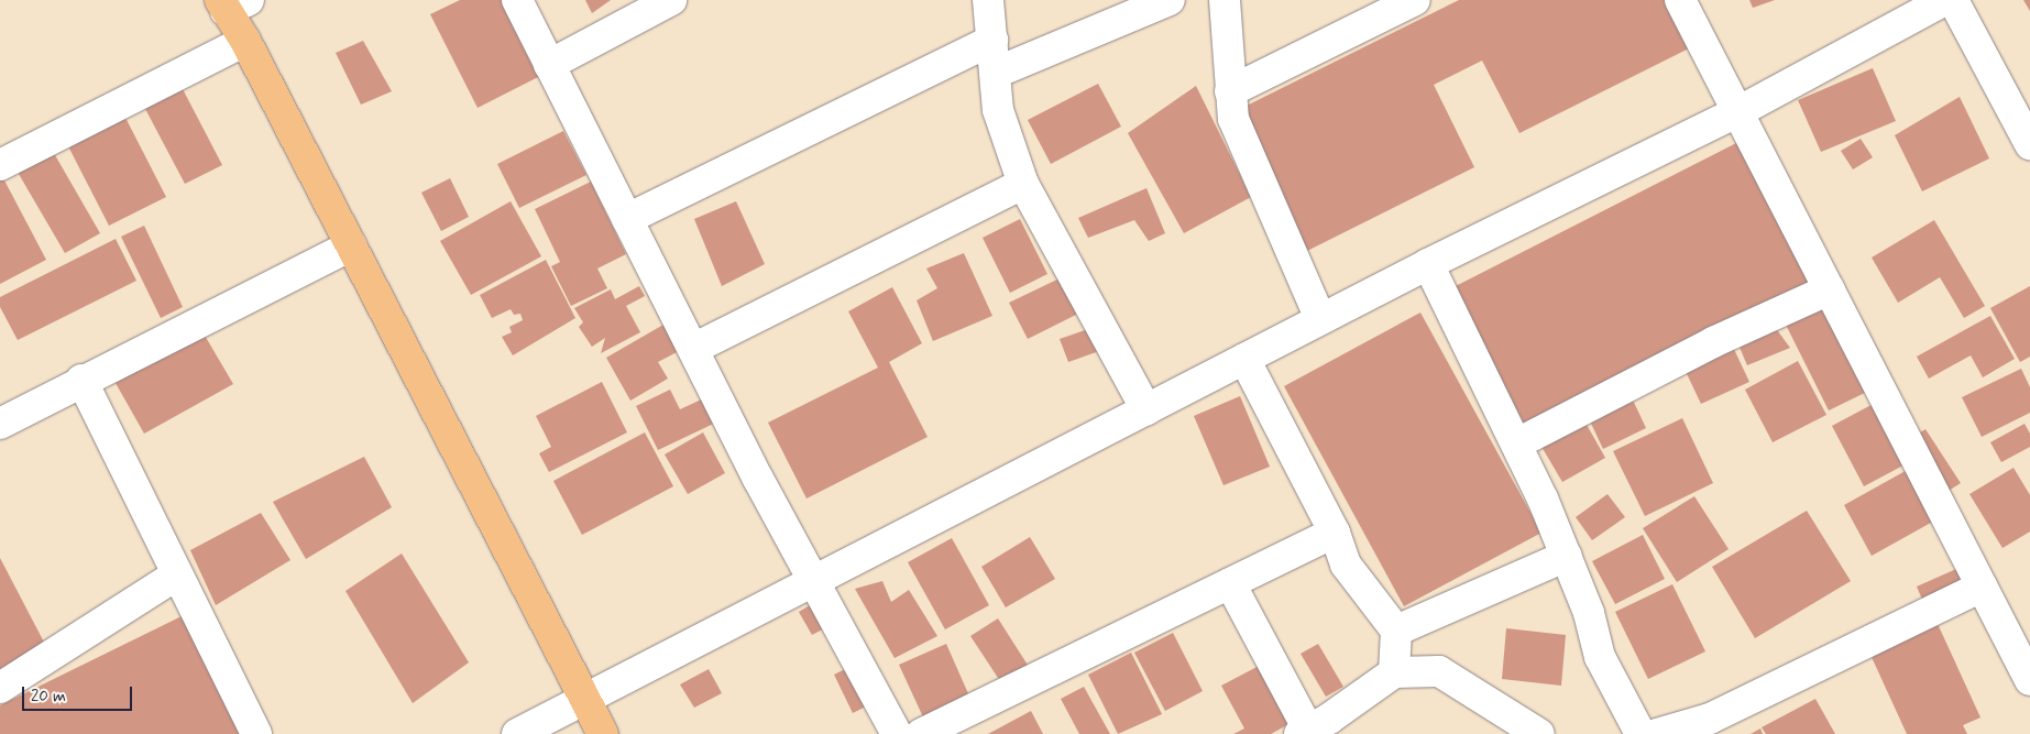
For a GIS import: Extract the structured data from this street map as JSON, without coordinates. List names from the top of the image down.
{
  "scale_bar": "20 m"
}
